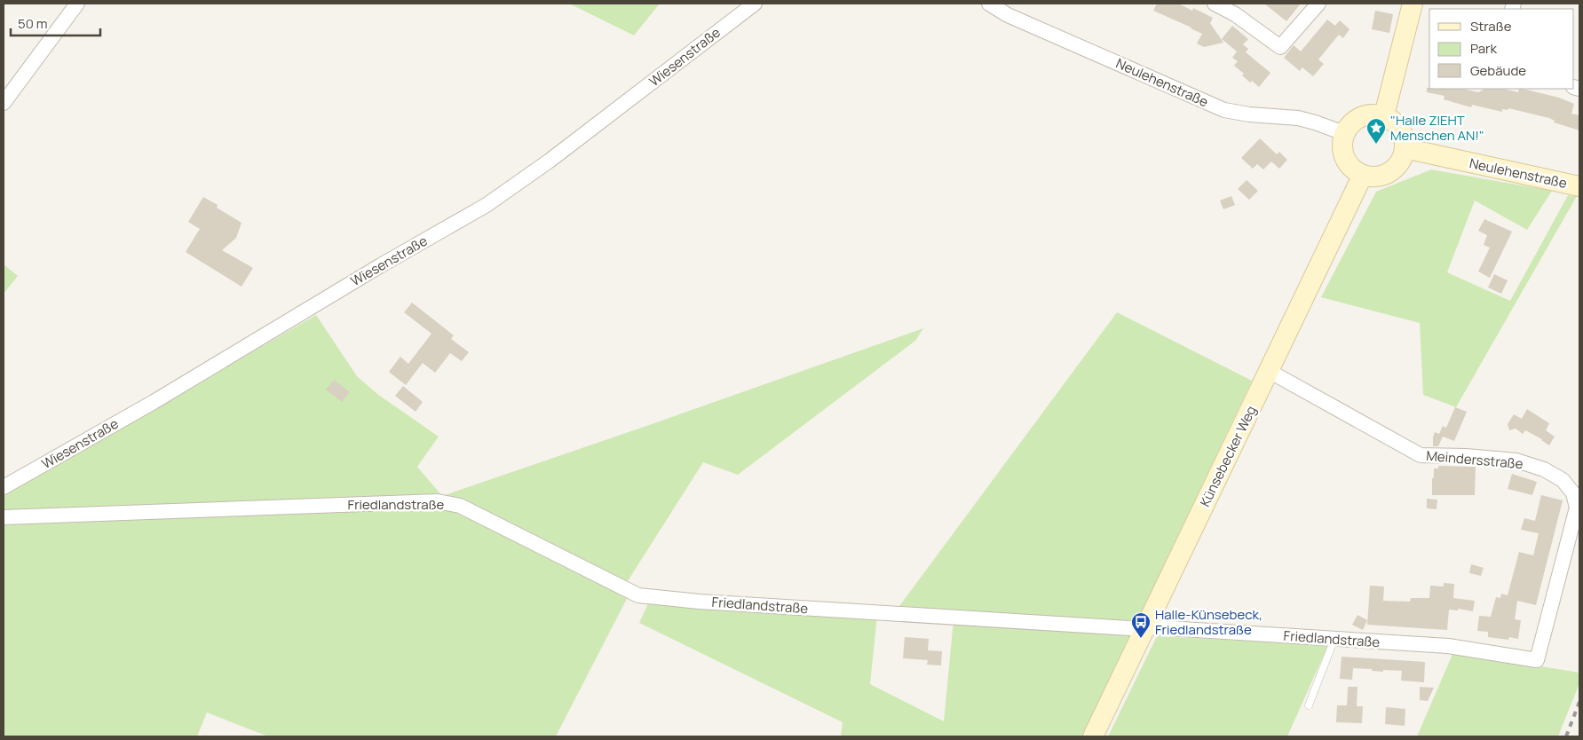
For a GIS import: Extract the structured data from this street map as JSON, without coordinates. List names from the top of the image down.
{
  "streets": {
    "street": [
      "Wiesenstraße",
      "Neulehenstraße",
      "Künsebecker Weg",
      "Meindersstraße",
      "Friedlandstraße"
    ]
  },
  "crossings": [
    ["Neulehenstraße", "Künsebecker Weg"],
    ["Künsebecker Weg", "Meindersstraße"],
    ["Künsebecker Weg", "Friedlandstraße"],
    ["Meindersstraße", "Friedlandstraße"]
  ],
  "places": {
    "place": ["\"Halle ZIEHT Menschen AN!\""],
    "bus stop": ["Halle-Künsebeck, Friedlandstraße"]
  },
  "legend": ["Straße", "Park", "Gebäude"],
  "scale_bar": "50 m"
}
